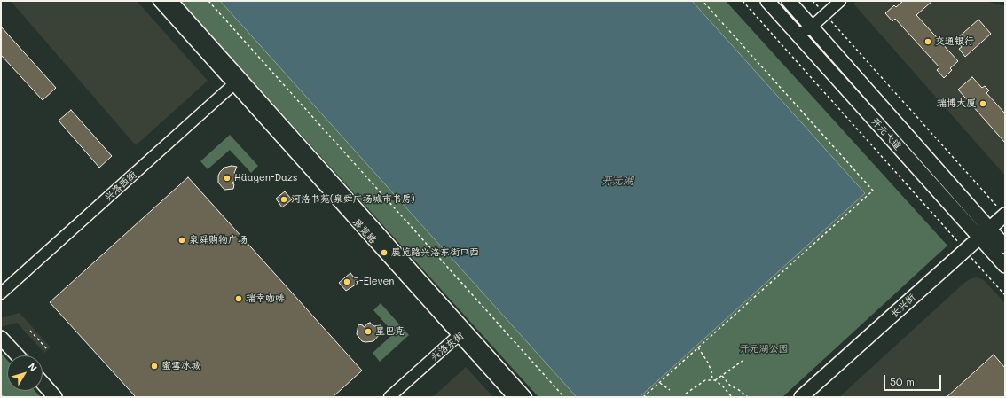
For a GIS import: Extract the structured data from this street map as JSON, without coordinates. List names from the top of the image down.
{
  "streets": {
    "main road": ["开元大道", "长兴街"],
    "street": ["兴洛西街", "展览路", "兴洛东街"]
  },
  "crossings": [
    ["开元大道", "长兴街"],
    ["兴洛西街", "展览路"],
    ["展览路", "兴洛东街"]
  ],
  "water": ["开元湖"],
  "parks": ["开元湖公园"],
  "places": [
    "交通银行",
    "瑞博大厦",
    "Häagen-Dazs",
    "河洛书苑(泉舜广场城市书房)",
    "泉舜购物广场",
    "展览路兴洛东街口西",
    "7-Eleven",
    "瑞幸咖啡",
    "星巴克",
    "蜜雪冰城"
  ],
  "scale_bar": "50 m",
  "north": "top right"
}
